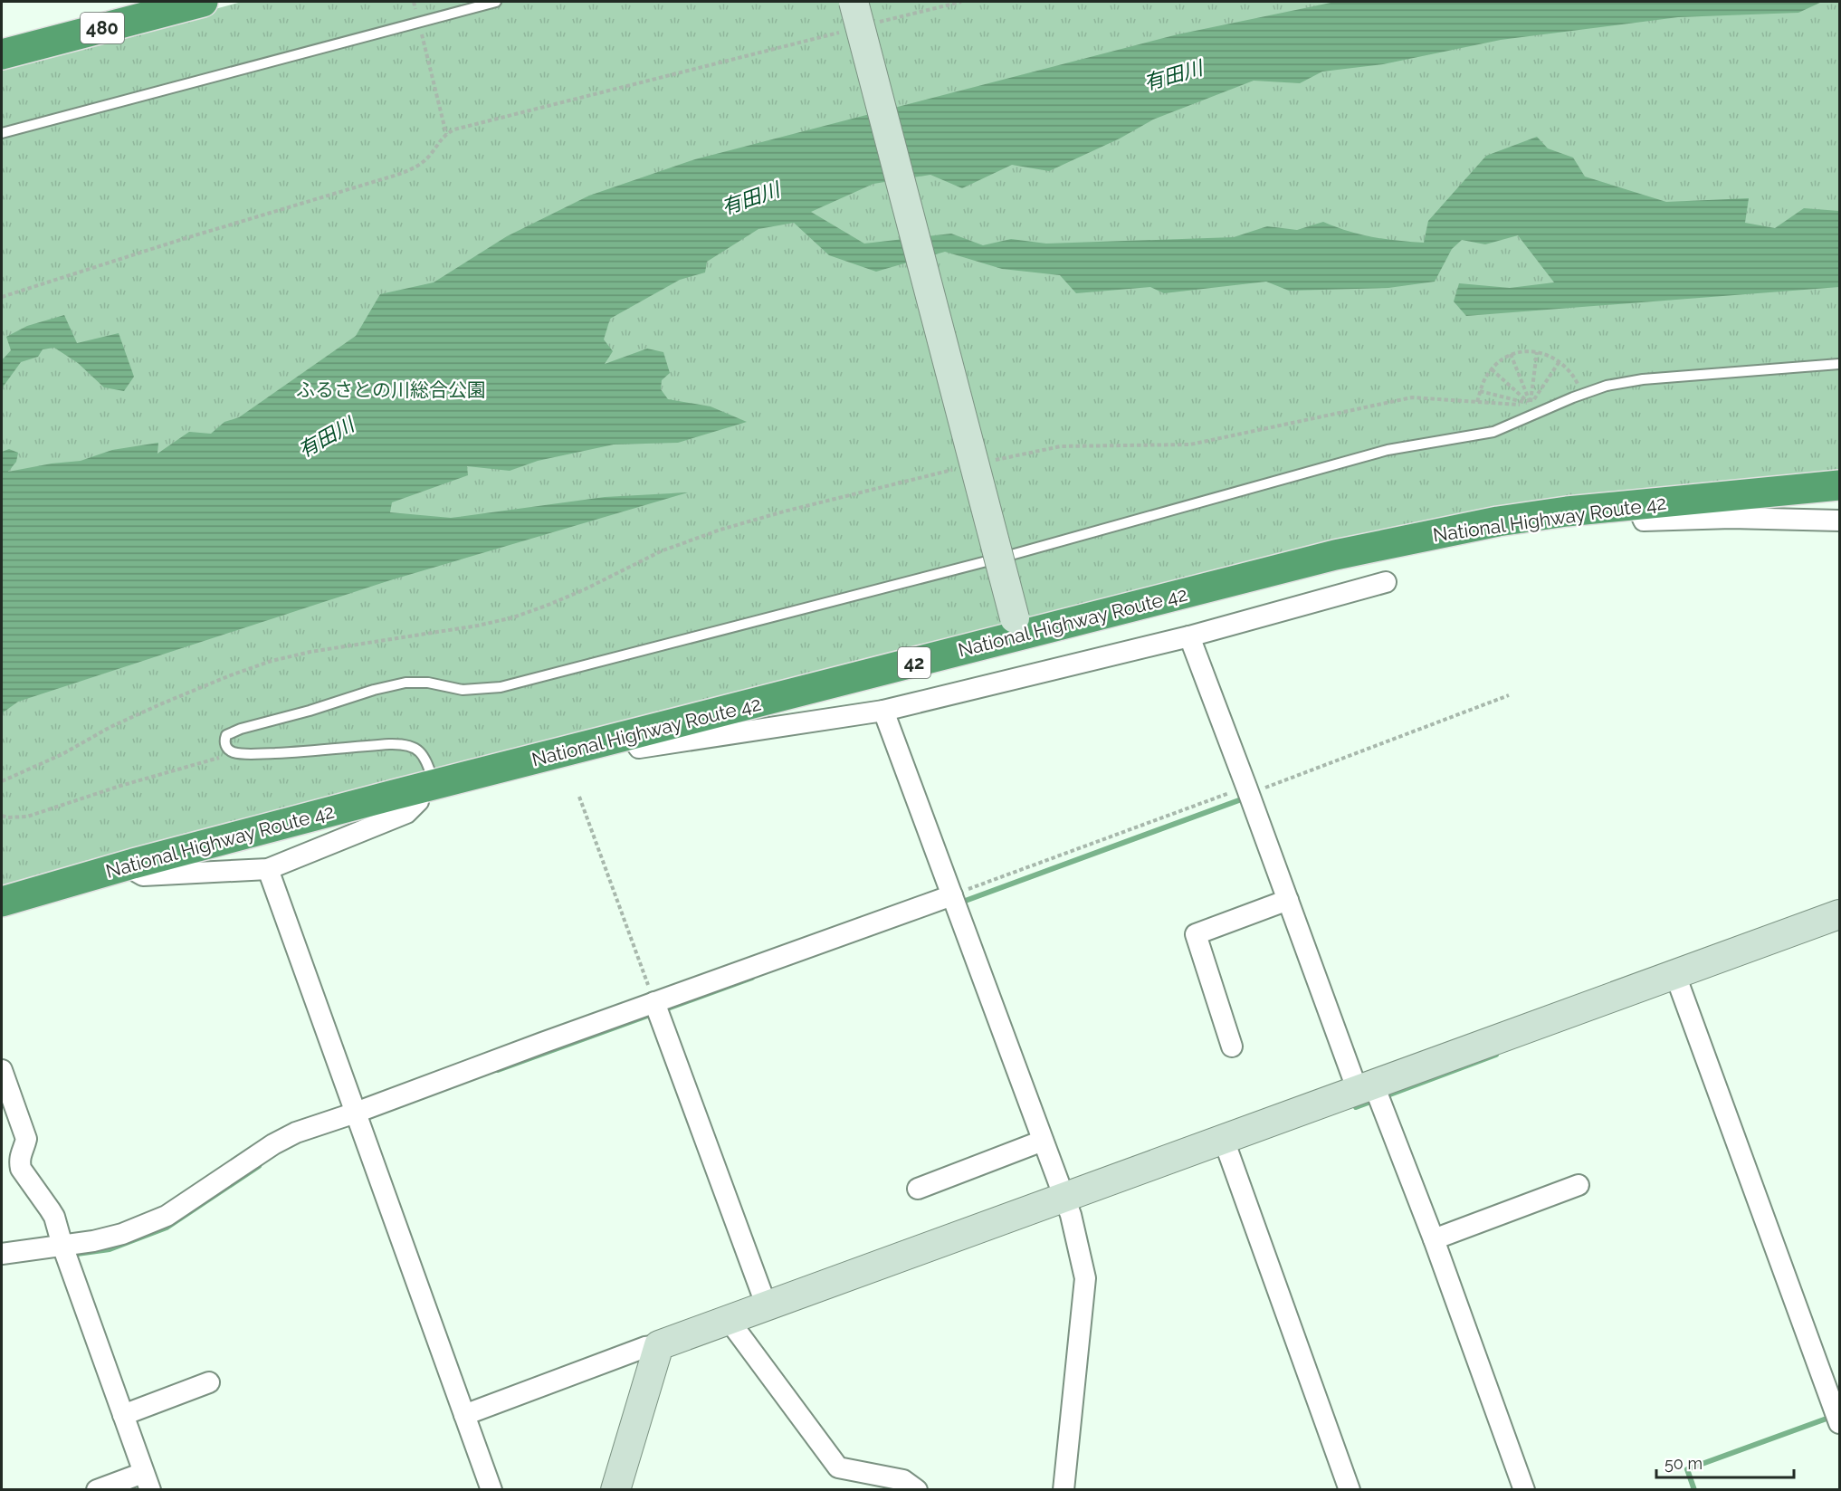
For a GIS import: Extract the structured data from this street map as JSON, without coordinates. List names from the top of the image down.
{
  "streets": {
    "highway": ["480", "National Highway Route 42", "42"]
  },
  "water": ["有田川"],
  "parks": ["ふるさとの川総合公園"],
  "scale_bar": "50 m"
}
